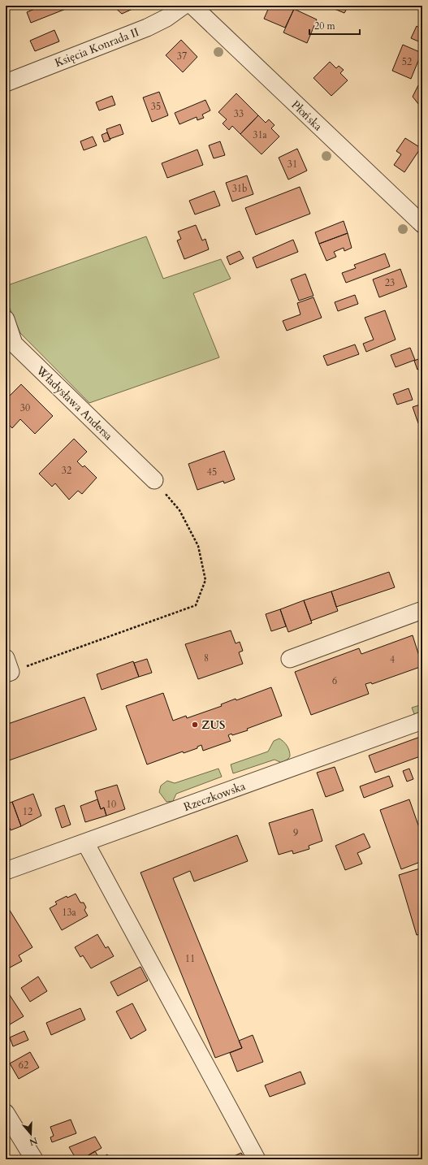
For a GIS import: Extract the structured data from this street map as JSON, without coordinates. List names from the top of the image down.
{
  "streets": {
    "street": [
      "Księcia Konrada II",
      "Płońska",
      "Władysława Andersa",
      "Rzeczkowska"
    ]
  },
  "places": ["ZUS"],
  "house_numbers": [
    "37",
    "52",
    "35",
    "33",
    "31a",
    "31",
    "31b",
    "23",
    "30",
    "32",
    "45",
    "8",
    "4",
    "6",
    "10",
    "12",
    "9",
    "13a",
    "11",
    "62"
  ],
  "scale_bar": "20 m",
  "north": "bottom"
}
